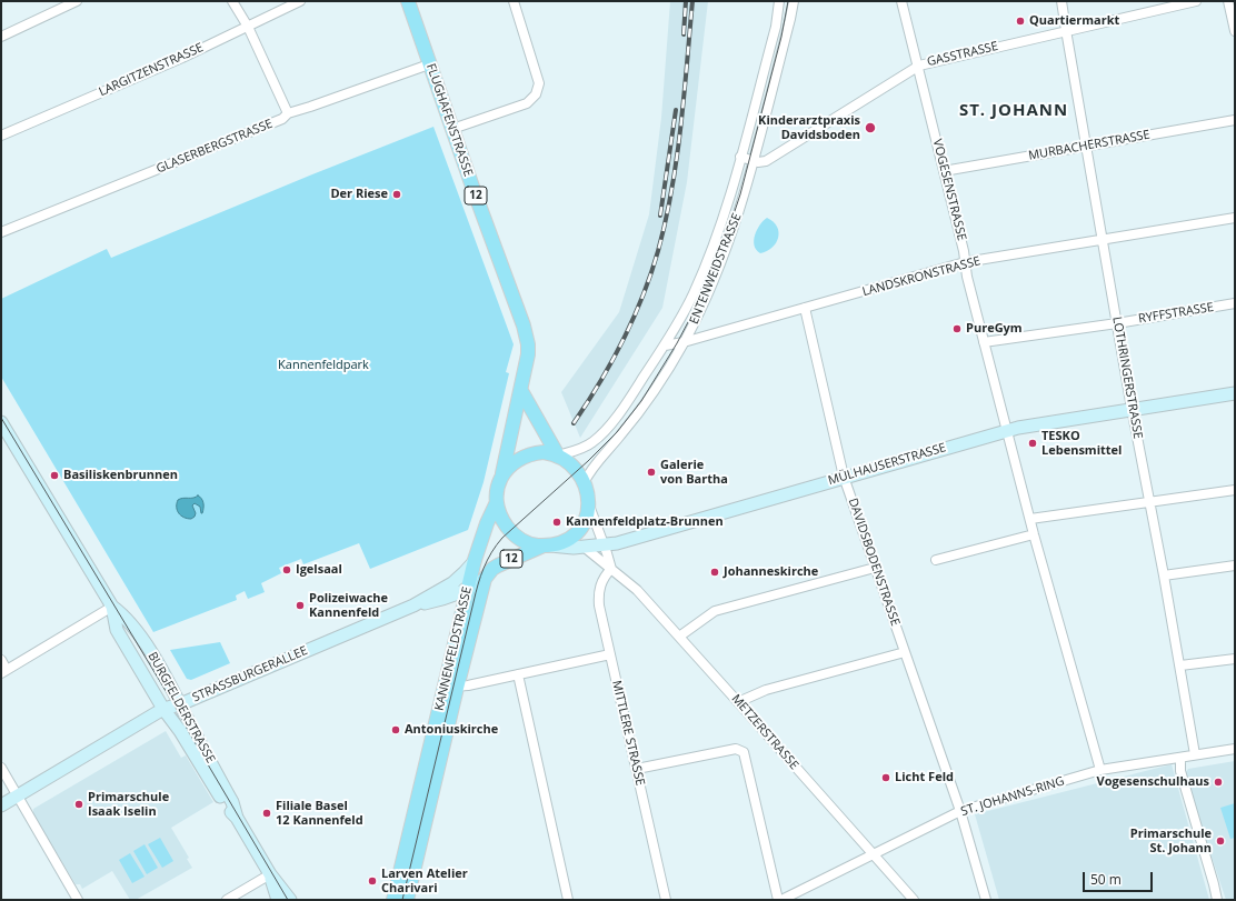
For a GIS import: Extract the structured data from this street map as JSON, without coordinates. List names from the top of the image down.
{
  "streets": {
    "main road": ["FLUGHAFENSTRASSE", "12", "KANNENFELDSTRASSE"],
    "street": [
      "GASSTRASSE",
      "LARGITZENSTRASSE",
      "MURBACHERSTRASSE",
      "GLASERBERGSTRASSE",
      "VOGESENSTRASSE",
      "ENTENWEIDSTRASSE",
      "LANDSKRONSTRASSE",
      "RYFFSTRASSE",
      "LOTHRINGERSTRASSE",
      "MÜLHAUSERSTRASSE",
      "DAVIDSBODENSTRASSE",
      "STRASSBURGERALLEE",
      "BURGFELDERSTRASSE",
      "METZERSTRASSE",
      "MITTLERE STRASSE",
      "ST. JOHANNS-RING"
    ]
  },
  "crossings": [
    ["GASSTRASSE", "VOGESENSTRASSE"],
    ["GASSTRASSE", "ENTENWEIDSTRASSE"],
    ["GASSTRASSE", "LOTHRINGERSTRASSE"],
    ["FLUGHAFENSTRASSE", "GLASERBERGSTRASSE"],
    ["FLUGHAFENSTRASSE", "ENTENWEIDSTRASSE"],
    ["FLUGHAFENSTRASSE", "MÜLHAUSERSTRASSE"],
    ["FLUGHAFENSTRASSE", "KANNENFELDSTRASSE"],
    ["MURBACHERSTRASSE", "VOGESENSTRASSE"],
    ["MURBACHERSTRASSE", "LOTHRINGERSTRASSE"],
    ["VOGESENSTRASSE", "LANDSKRONSTRASSE"],
    ["VOGESENSTRASSE", "RYFFSTRASSE"],
    ["VOGESENSTRASSE", "MÜLHAUSERSTRASSE"],
    ["VOGESENSTRASSE", "ST. JOHANNS-RING"],
    ["ENTENWEIDSTRASSE", "LANDSKRONSTRASSE"],
    ["ENTENWEIDSTRASSE", "MÜLHAUSERSTRASSE"],
    ["ENTENWEIDSTRASSE", "KANNENFELDSTRASSE"],
    ["LANDSKRONSTRASSE", "LOTHRINGERSTRASSE"],
    ["LANDSKRONSTRASSE", "DAVIDSBODENSTRASSE"],
    ["RYFFSTRASSE", "LOTHRINGERSTRASSE"],
    ["LOTHRINGERSTRASSE", "MÜLHAUSERSTRASSE"],
    ["LOTHRINGERSTRASSE", "ST. JOHANNS-RING"],
    ["MÜLHAUSERSTRASSE", "DAVIDSBODENSTRASSE"],
    ["MÜLHAUSERSTRASSE", "KANNENFELDSTRASSE"],
    ["MÜLHAUSERSTRASSE", "METZERSTRASSE"],
    ["DAVIDSBODENSTRASSE", "ST. JOHANNS-RING"],
    ["KANNENFELDSTRASSE", "STRASSBURGERALLEE"],
    ["STRASSBURGERALLEE", "BURGFELDERSTRASSE"],
    ["METZERSTRASSE", "MITTLERE STRASSE"],
    ["METZERSTRASSE", "ST. JOHANNS-RING"]
  ],
  "districts": ["ST. JOHANN"],
  "parks": ["Kannenfeldpark"],
  "places": [
    "Quartiermarkt",
    "Kinderarztpraxis Davidsboden",
    "Der Riese",
    "PureGym",
    "TESKO Lebensmittel",
    "Galerie von Bartha",
    "Basiliskenbrunnen",
    "Kannenfeldplatz-Brunnen",
    "Igelsaal",
    "Johanneskirche",
    "Polizeiwache Kannenfeld",
    "Antoniuskirche",
    "Licht Feld",
    "Vogesenschulhaus",
    "Primarschule Isaak Iselin",
    "Filiale Basel 12 Kannenfeld",
    "Primarschule St. Johann",
    "Larven Atelier Charivari"
  ],
  "scale_bar": "50 m"
}
